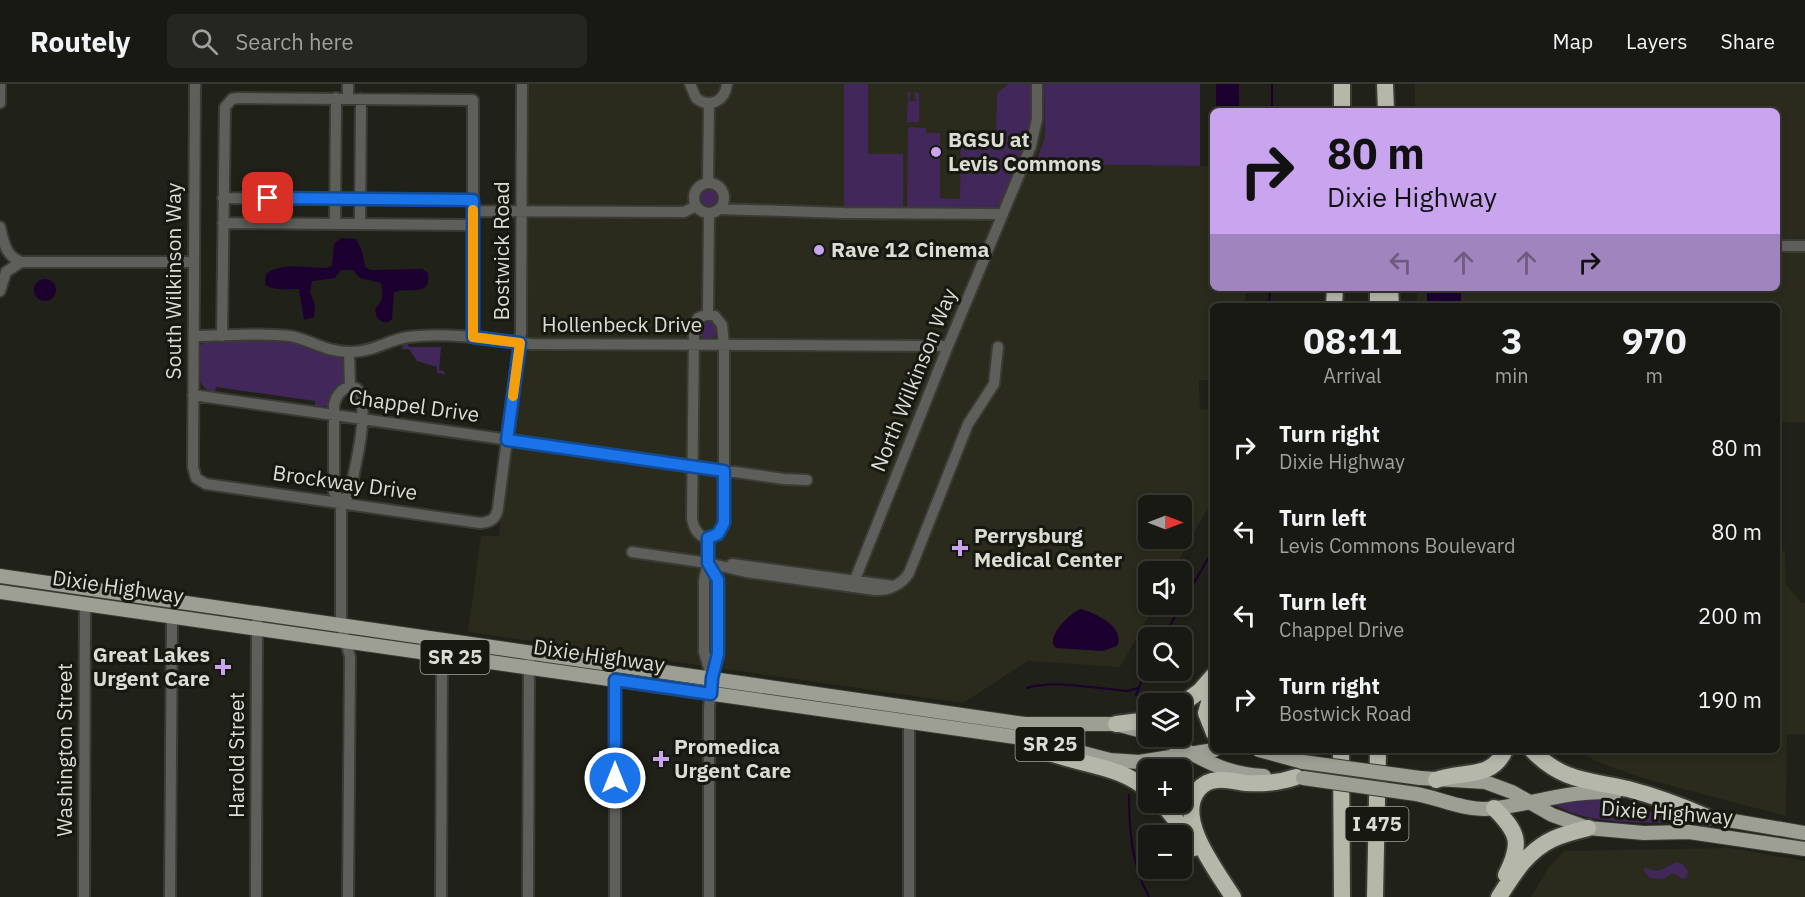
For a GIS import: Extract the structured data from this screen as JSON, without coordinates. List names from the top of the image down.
{
  "streets": {
    "highway": ["I 475"],
    "main road": ["Dixie Highway", "SR 25"],
    "street": [
      "Bostwick Road",
      "South Wilkinson Way",
      "Hollenbeck Drive",
      "North Wilkinson Way",
      "Chappel Drive",
      "Brockway Drive",
      "Washington Street",
      "Harold Street"
    ]
  },
  "crossings": [
    ["Bostwick Road", "Hollenbeck Drive"],
    ["Bostwick Road", "Chappel Drive"],
    ["Bostwick Road", "Brockway Drive"],
    ["South Wilkinson Way", "Hollenbeck Drive"],
    ["South Wilkinson Way", "Chappel Drive"],
    ["South Wilkinson Way", "Brockway Drive"],
    ["Hollenbeck Drive", "North Wilkinson Way"],
    ["Dixie Highway", "Washington Street"],
    ["Dixie Highway", "Harold Street"]
  ],
  "places": {
    "other": ["BGSU at Levis Commons", "Rave 12 Cinema"],
    "health": ["Perrysburg Medical Center", "Great Lakes Urgent Care", "Promedica Urgent Care"]
  },
  "north": "right",
  "page": {
    "header": "Routely",
    "search": "Search here",
    "nav": ["Map", "Layers", "Share"],
    "turn": ["80 m", "Dixie Highway"],
    "eta": [
      "08:11",
      "Arrival",
      "3",
      "min",
      "970",
      "m"
    ],
    "list": [
      {
        "name": "Turn right",
        "note": "Dixie Highway",
        "value": "80 m"
      },
      {
        "name": "Turn left",
        "note": "Levis Commons Boulevard",
        "value": "80 m"
      },
      {
        "name": "Turn left",
        "note": "Chappel Drive",
        "value": "200 m"
      },
      {
        "name": "Turn right",
        "note": "Bostwick Road",
        "value": "190 m"
      }
    ],
    "map_buttons": ["+", "−"]
  }
}
